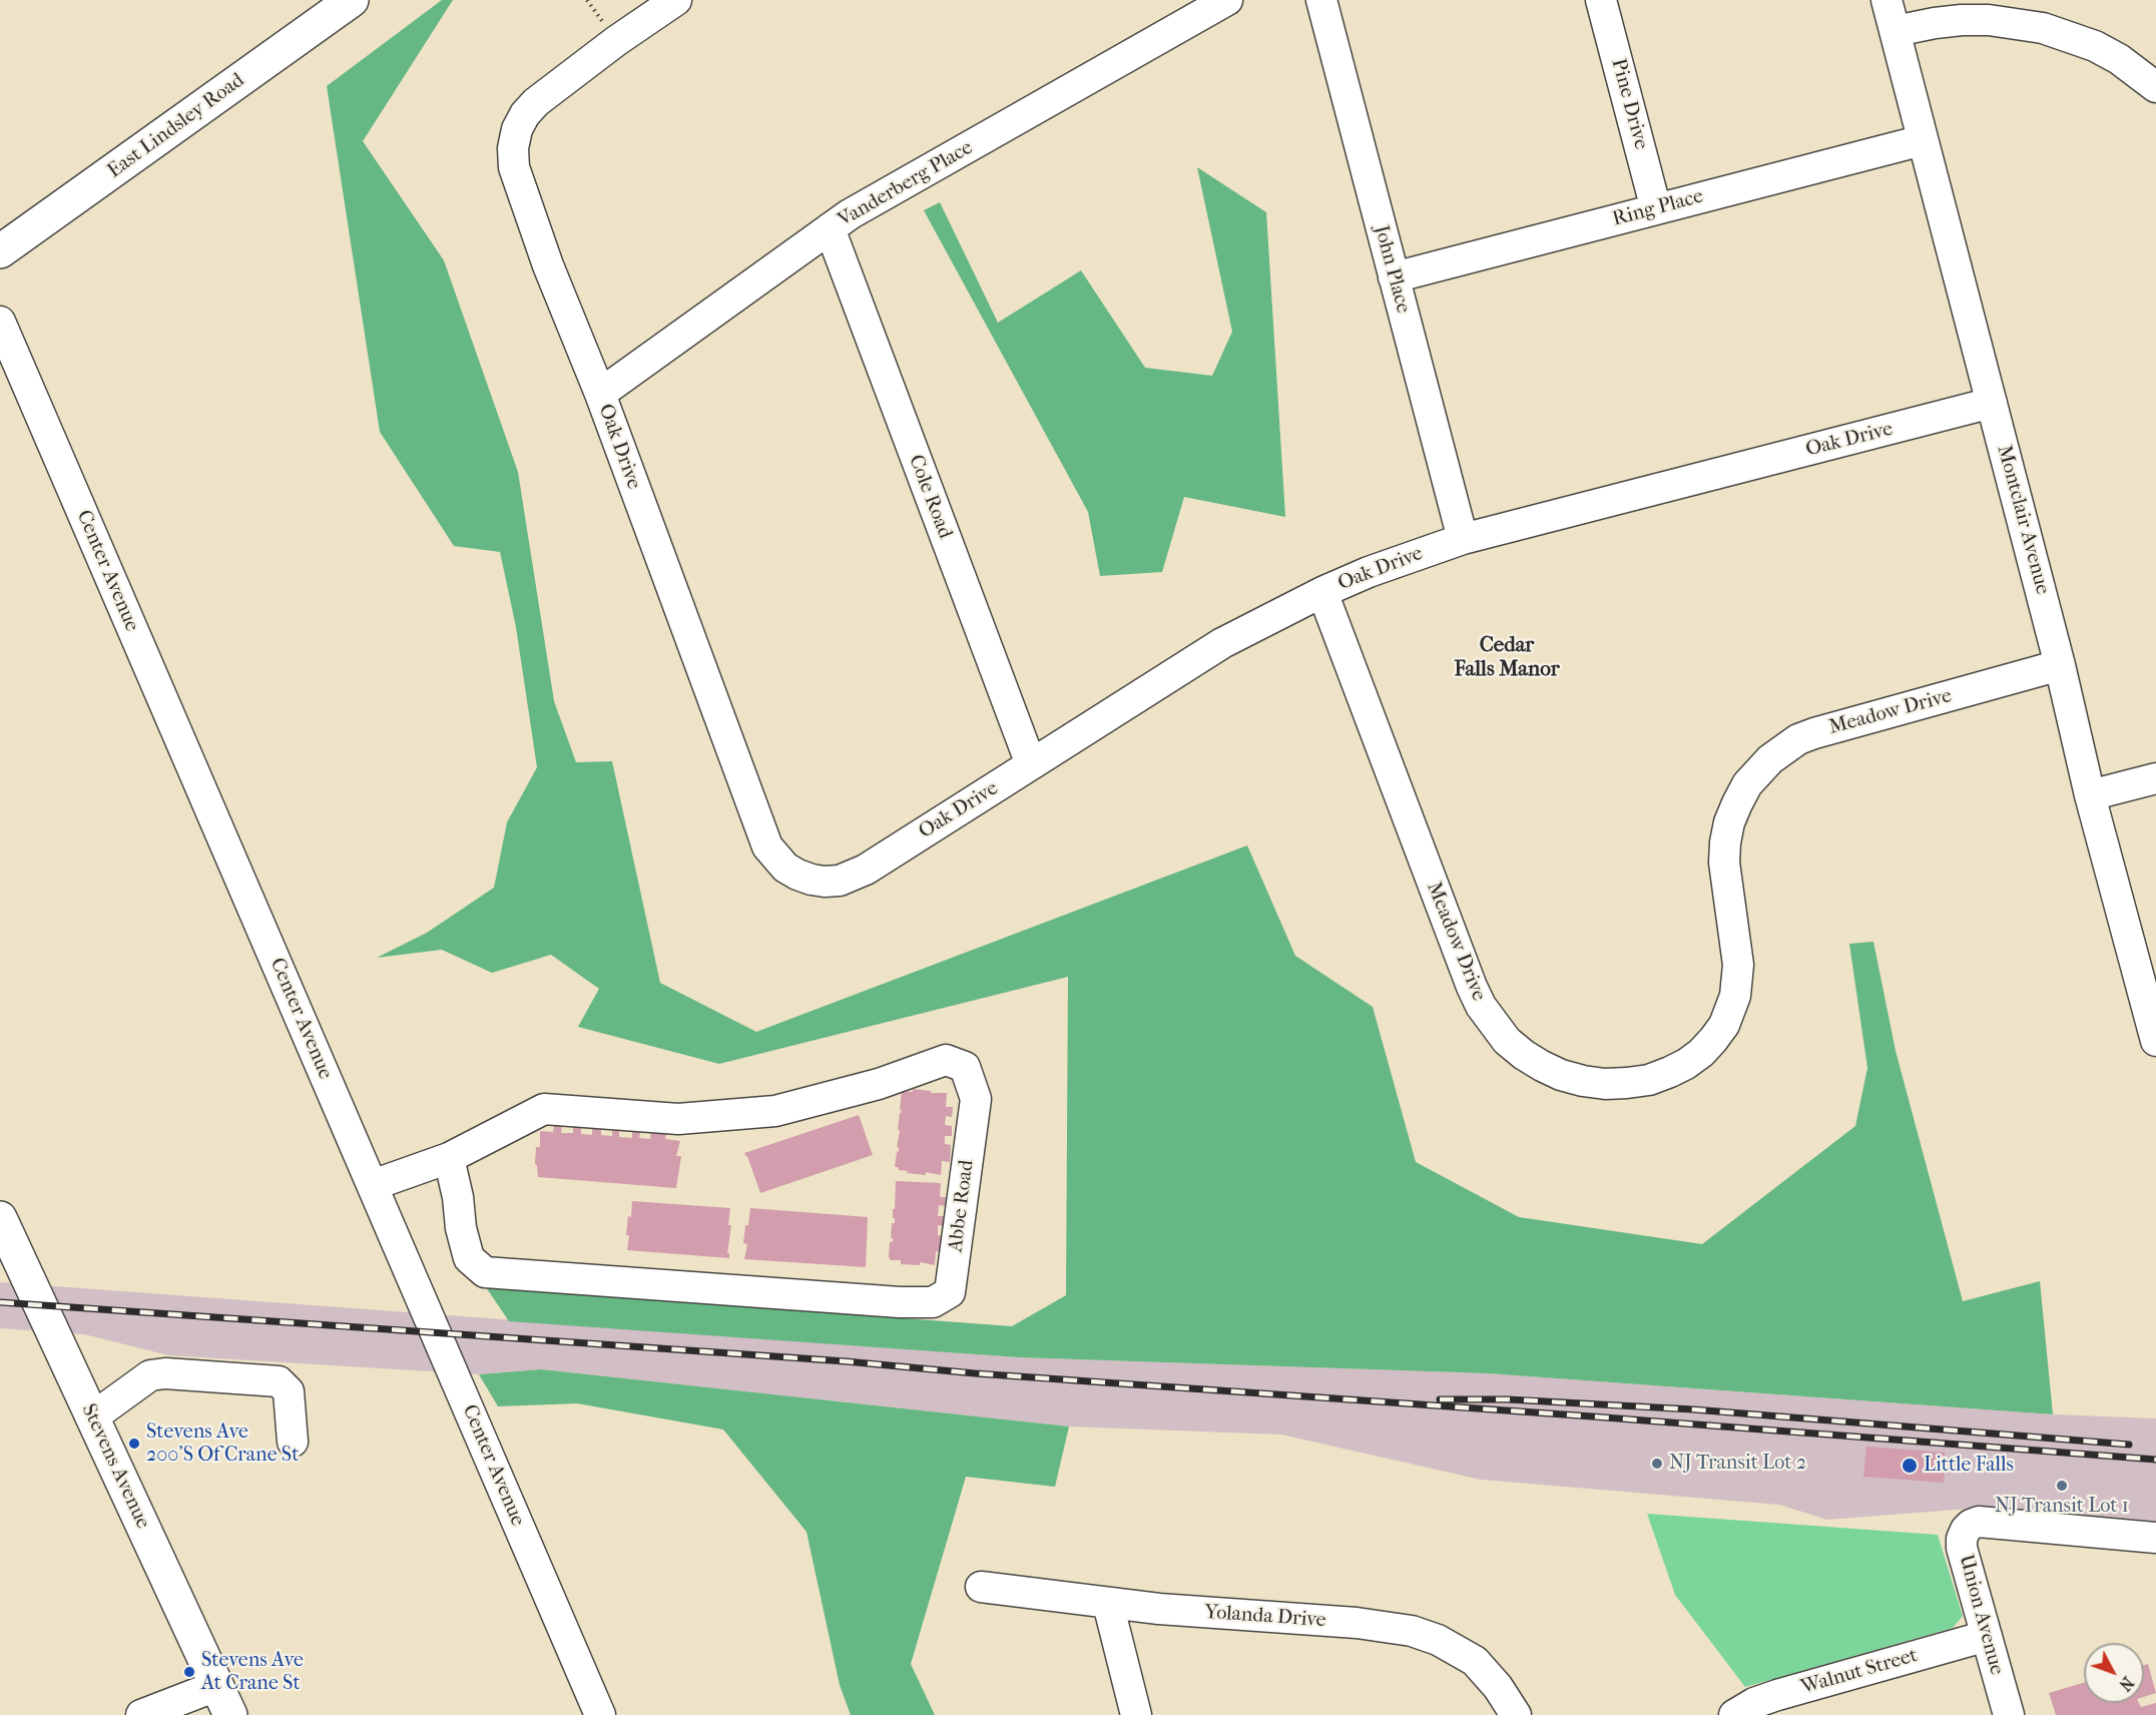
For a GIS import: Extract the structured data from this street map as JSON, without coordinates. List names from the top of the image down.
{
  "streets": {
    "main road": ["East Lindsley Road", "Stevens Avenue"],
    "street": [
      "Pine Drive",
      "Vanderberg Place",
      "Ring Place",
      "John Place",
      "Oak Drive",
      "Cole Road",
      "Montclair Avenue",
      "Center Avenue",
      "Meadow Drive",
      "Abbe Road",
      "Union Avenue",
      "Yolanda Drive",
      "Walnut Street"
    ]
  },
  "crossings": [
    ["Pine Drive", "Ring Place"],
    ["Vanderberg Place", "Oak Drive"],
    ["Vanderberg Place", "Cole Road"],
    ["Ring Place", "John Place"],
    ["Ring Place", "Montclair Avenue"],
    ["John Place", "Oak Drive"],
    ["Oak Drive", "Cole Road"],
    ["Oak Drive", "Montclair Avenue"],
    ["Oak Drive", "Meadow Drive"],
    ["Montclair Avenue", "Meadow Drive"],
    ["Center Avenue", "Abbe Road"],
    ["Union Avenue", "Walnut Street"]
  ],
  "districts": ["Cedar Falls Manor"],
  "places": [
    "Stevens Ave 200'S Of Crane St",
    "NJ Transit Lot 2",
    "Little Falls",
    "NJ Transit Lot 1",
    "Stevens Ave At Crane St"
  ],
  "north": "bottom right"
}
